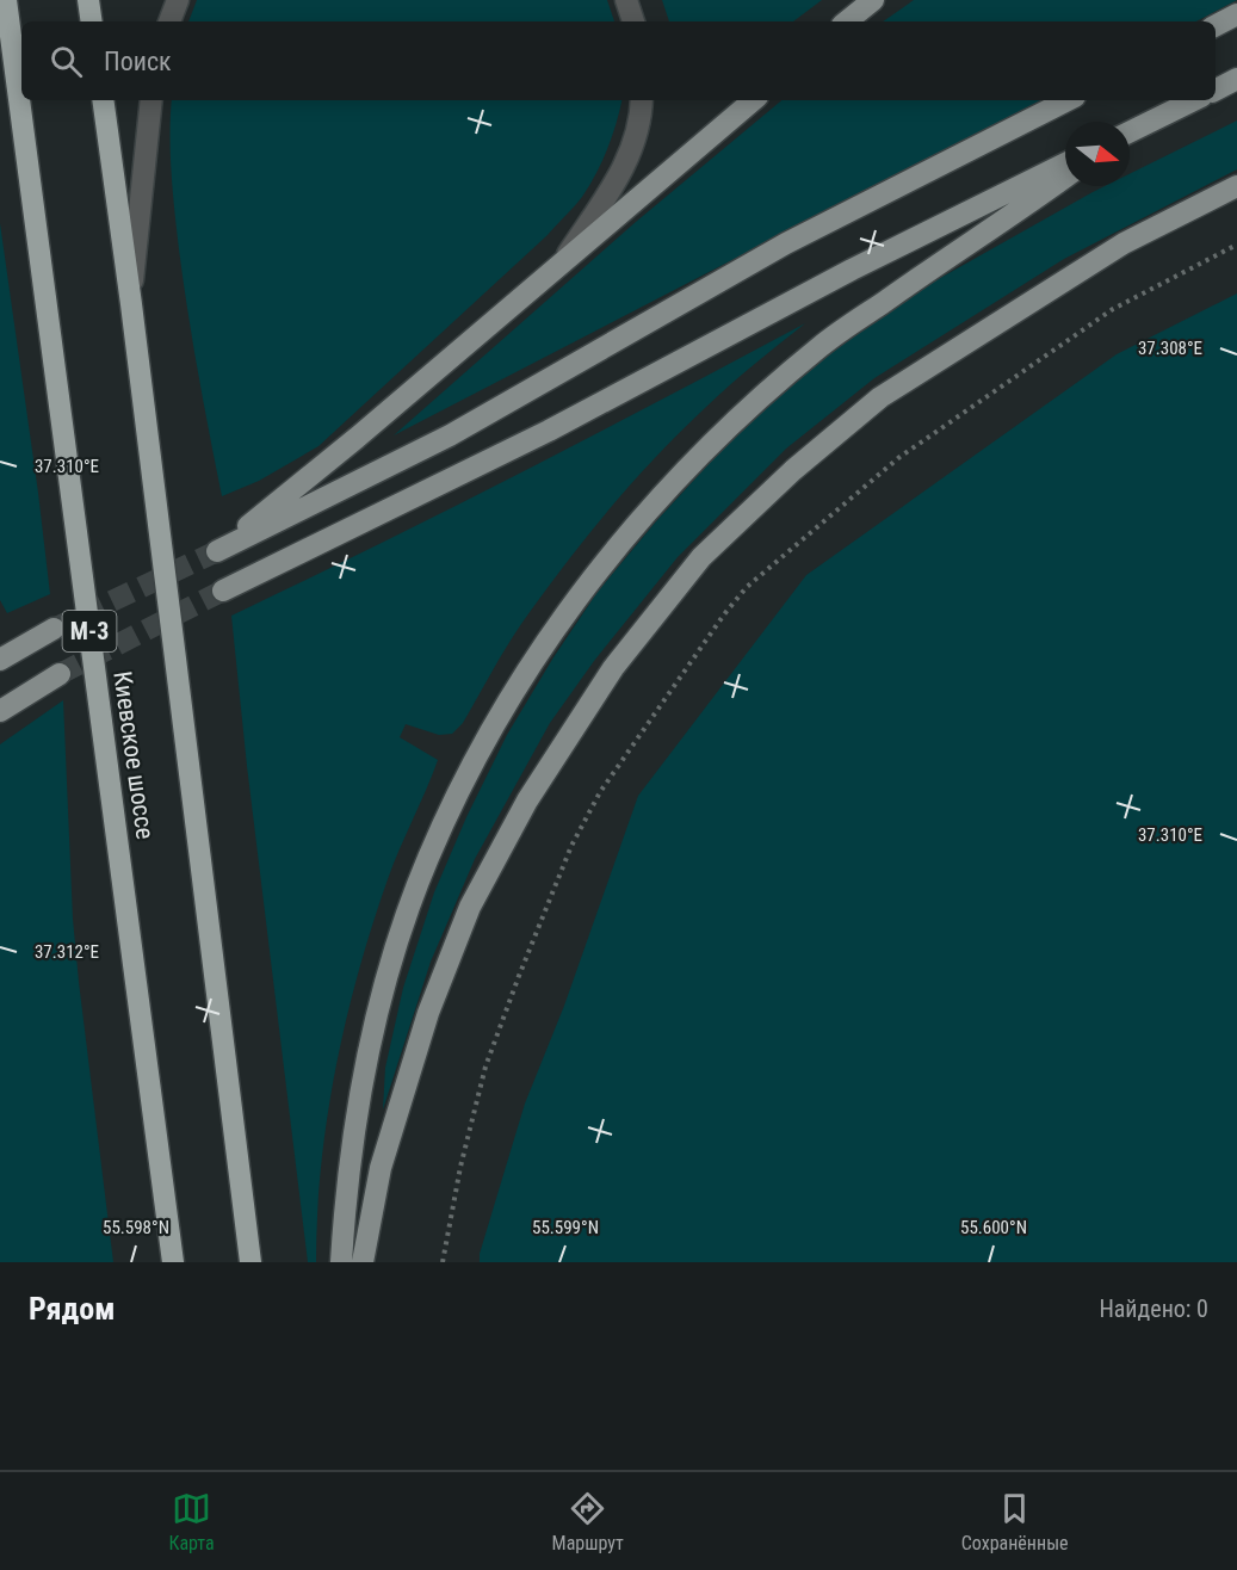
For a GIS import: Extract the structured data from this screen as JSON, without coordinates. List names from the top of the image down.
{
  "streets": {
    "highway": ["М-3", "Киевское шоссе"]
  },
  "north": "right",
  "page": {
    "search": "Поиск",
    "heading": ["Рядом", "Найдено: 0"],
    "nav": ["Карта", "Маршрут", "Сохранённые"]
  },
  "coordinates": [
    "37.308°E",
    "37.310°E",
    "37.312°E",
    "55.598°N",
    "55.599°N",
    "55.600°N"
  ]
}
